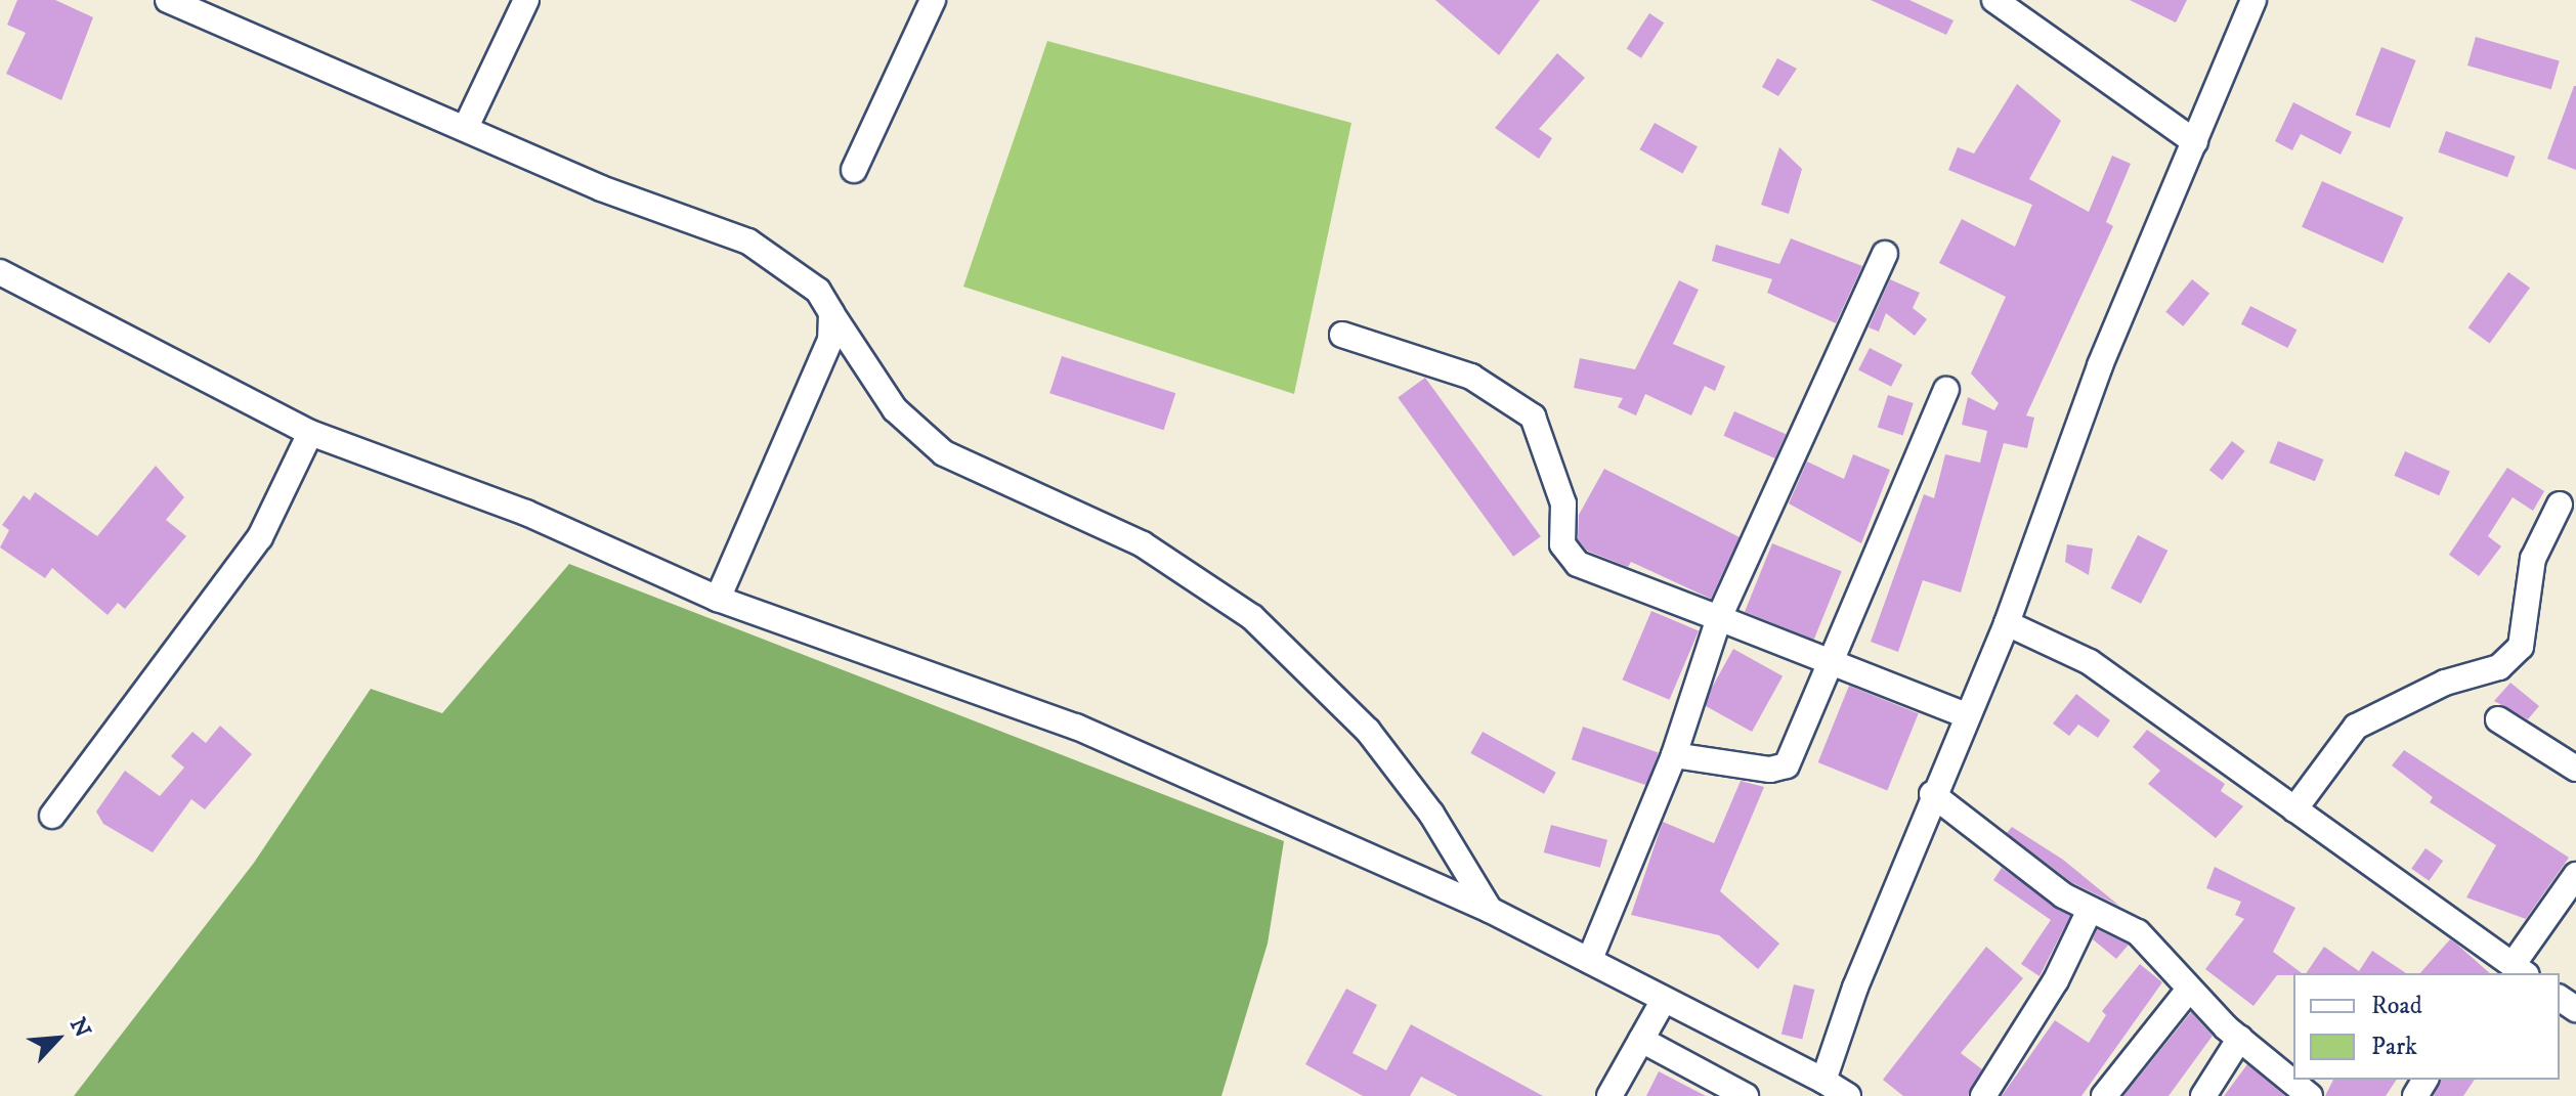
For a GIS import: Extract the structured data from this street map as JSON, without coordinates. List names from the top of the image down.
{
  "legend": ["Road", "Park"],
  "north": "top right"
}
